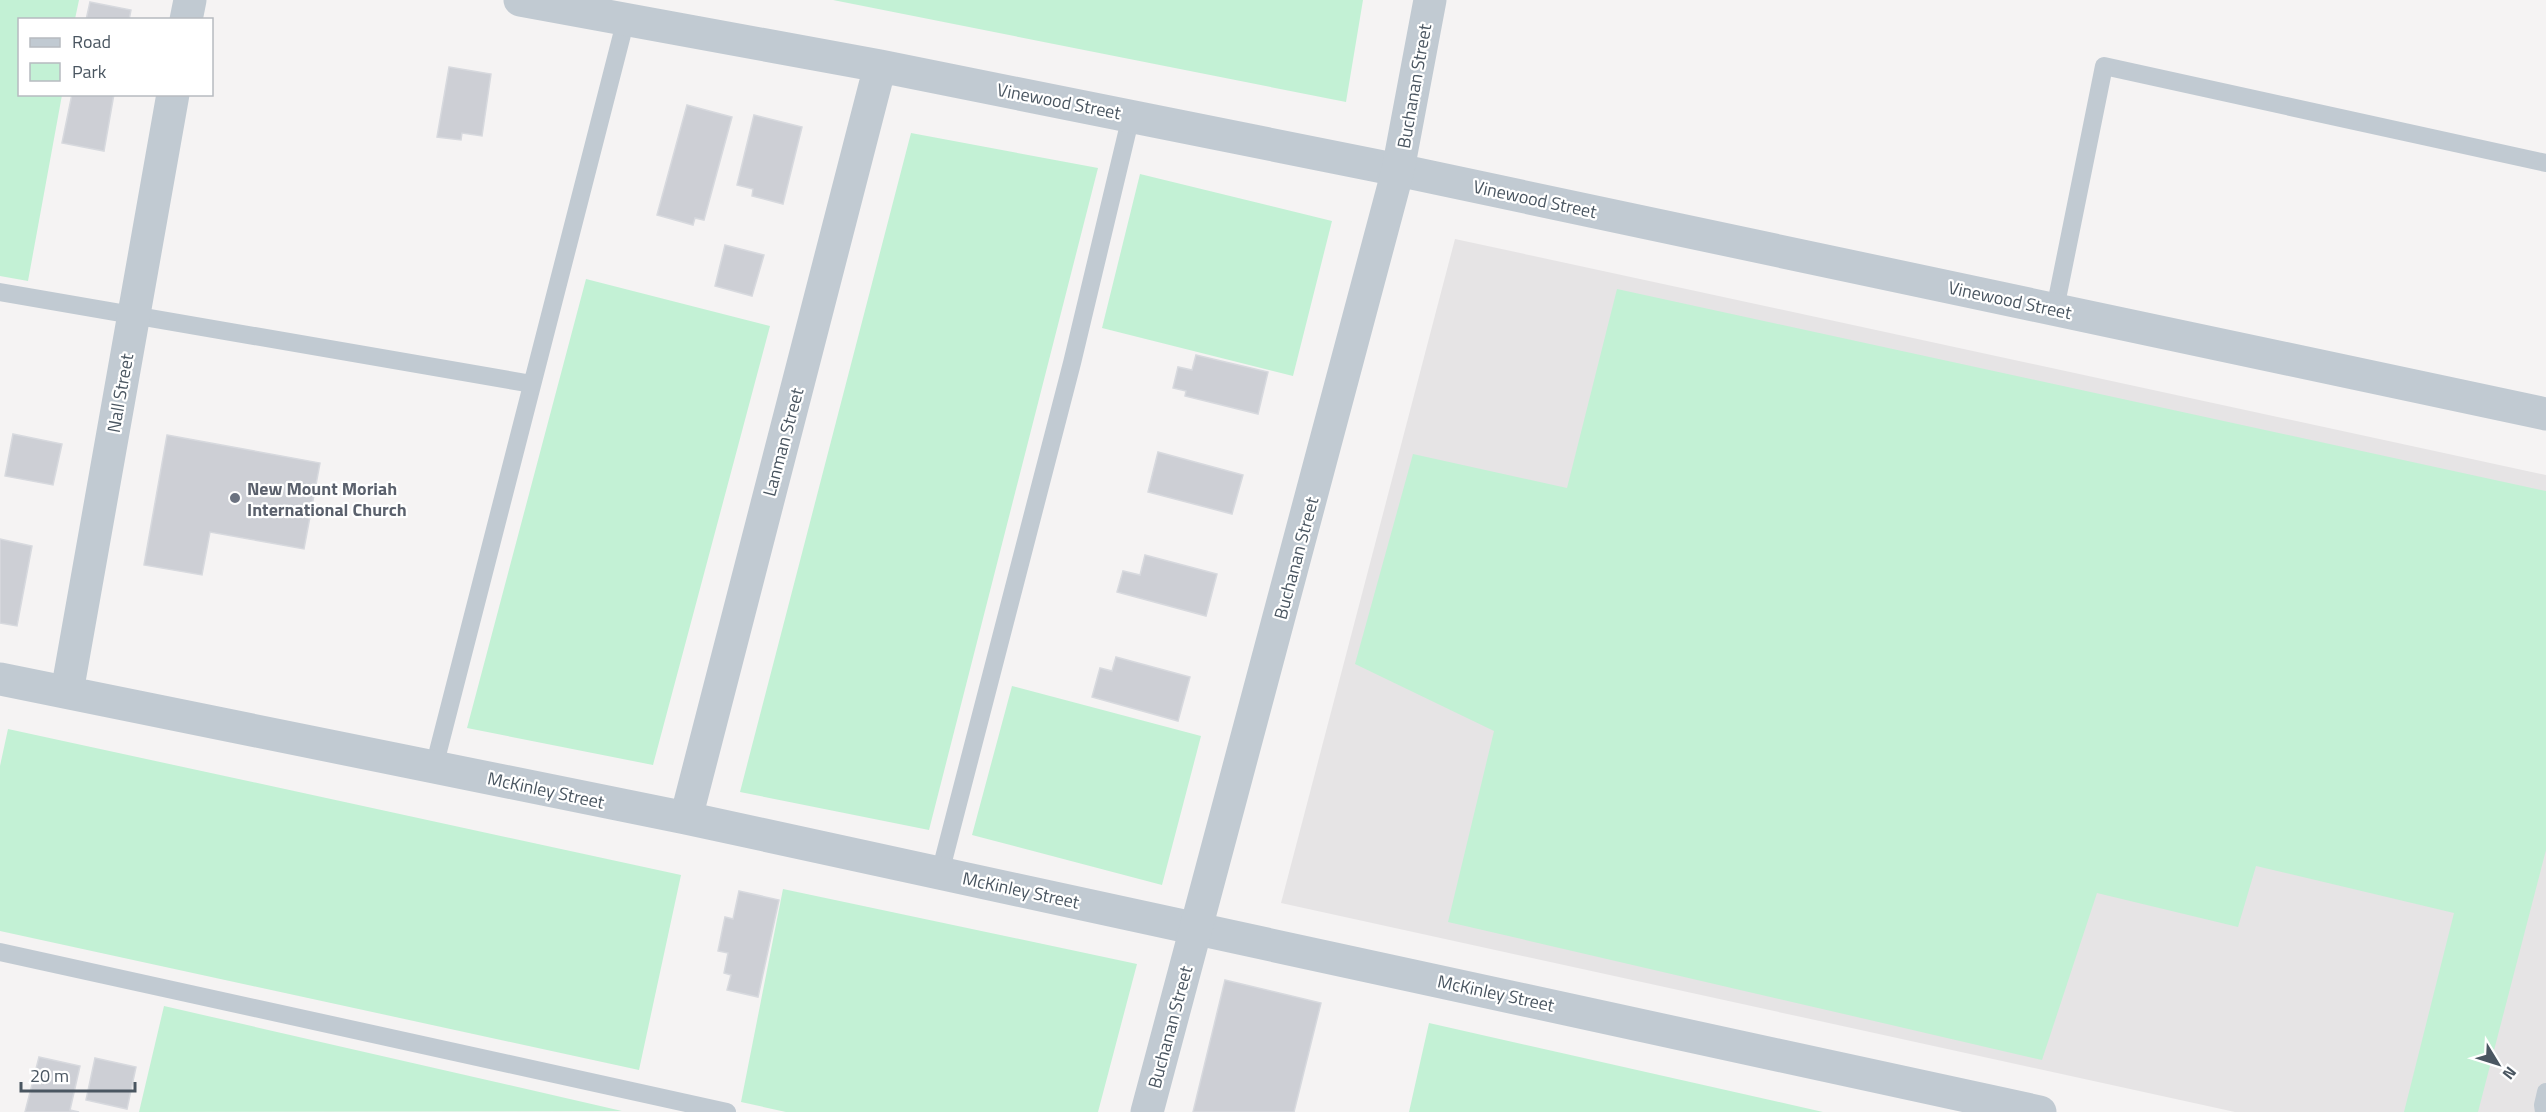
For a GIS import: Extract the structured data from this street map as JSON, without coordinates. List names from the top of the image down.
{
  "streets": {
    "street": [
      "Buchanan Street",
      "Vinewood Street",
      "Nall Street",
      "Lanman Street",
      "McKinley Street"
    ]
  },
  "crossings": [
    ["Buchanan Street", "Vinewood Street"],
    ["Buchanan Street", "McKinley Street"],
    ["Vinewood Street", "Lanman Street"],
    ["Nall Street", "McKinley Street"],
    ["Lanman Street", "McKinley Street"]
  ],
  "places": ["New Mount Moriah International Church"],
  "legend": ["Road", "Park"],
  "scale_bar": "20 m",
  "north": "bottom right"
}
